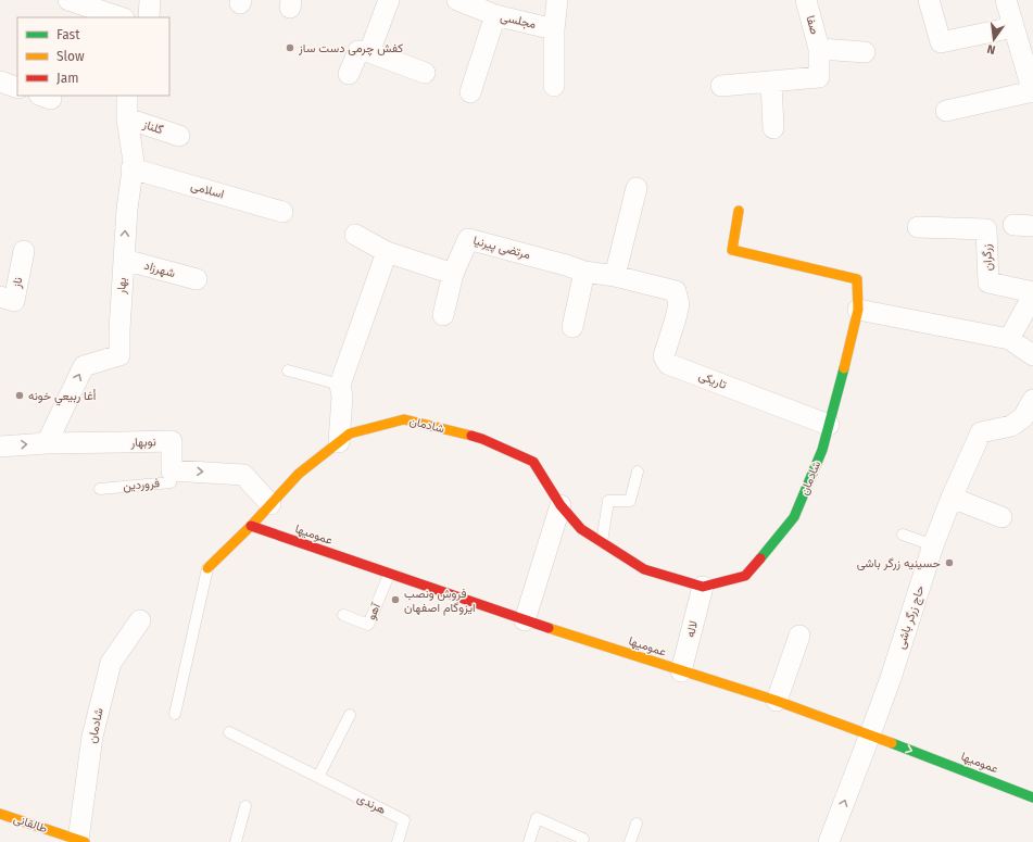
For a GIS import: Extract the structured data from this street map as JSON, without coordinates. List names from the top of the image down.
{
  "streets": {
    "street": [
      "مجلسی",
      "صفا",
      "گلناز",
      "اسلامی",
      "مرتضی پیرنیا",
      "زرگران",
      "شهرزاد",
      "ناز",
      "بهار",
      "تاریکی",
      "شادمان",
      "نوبهار",
      "عمومیها",
      "حاج زرگر باشی",
      "لاله",
      "طالقانی"
    ],
    "lane": ["فروردین", "آهو", "هرندی"]
  },
  "crossings": [
    ["گلناز", "بهار"],
    ["اسلامی", "بهار"],
    ["مرتضی پیرنیا", "تاریکی"],
    ["شهرزاد", "بهار"],
    ["بهار", "نوبهار"],
    ["تاریکی", "شادمان"],
    ["شادمان", "عمومیها"],
    ["شادمان", "لاله"],
    ["شادمان", "طالقانی"],
    ["نوبهار", "فروردین"],
    ["عمومیها", "آهو"],
    ["عمومیها", "حاج زرگر باشی"],
    ["عمومیها", "لاله"]
  ],
  "one_way": ["بهار"],
  "places": [
    "کفش چرمی دست ساز",
    "أغا ربيعي خونه",
    "حسینیه زرگر باشی",
    "فروش ونصب ایزوگام اصفهان"
  ],
  "legend": ["Fast", "Slow", "Jam"],
  "north": "bottom"
}
